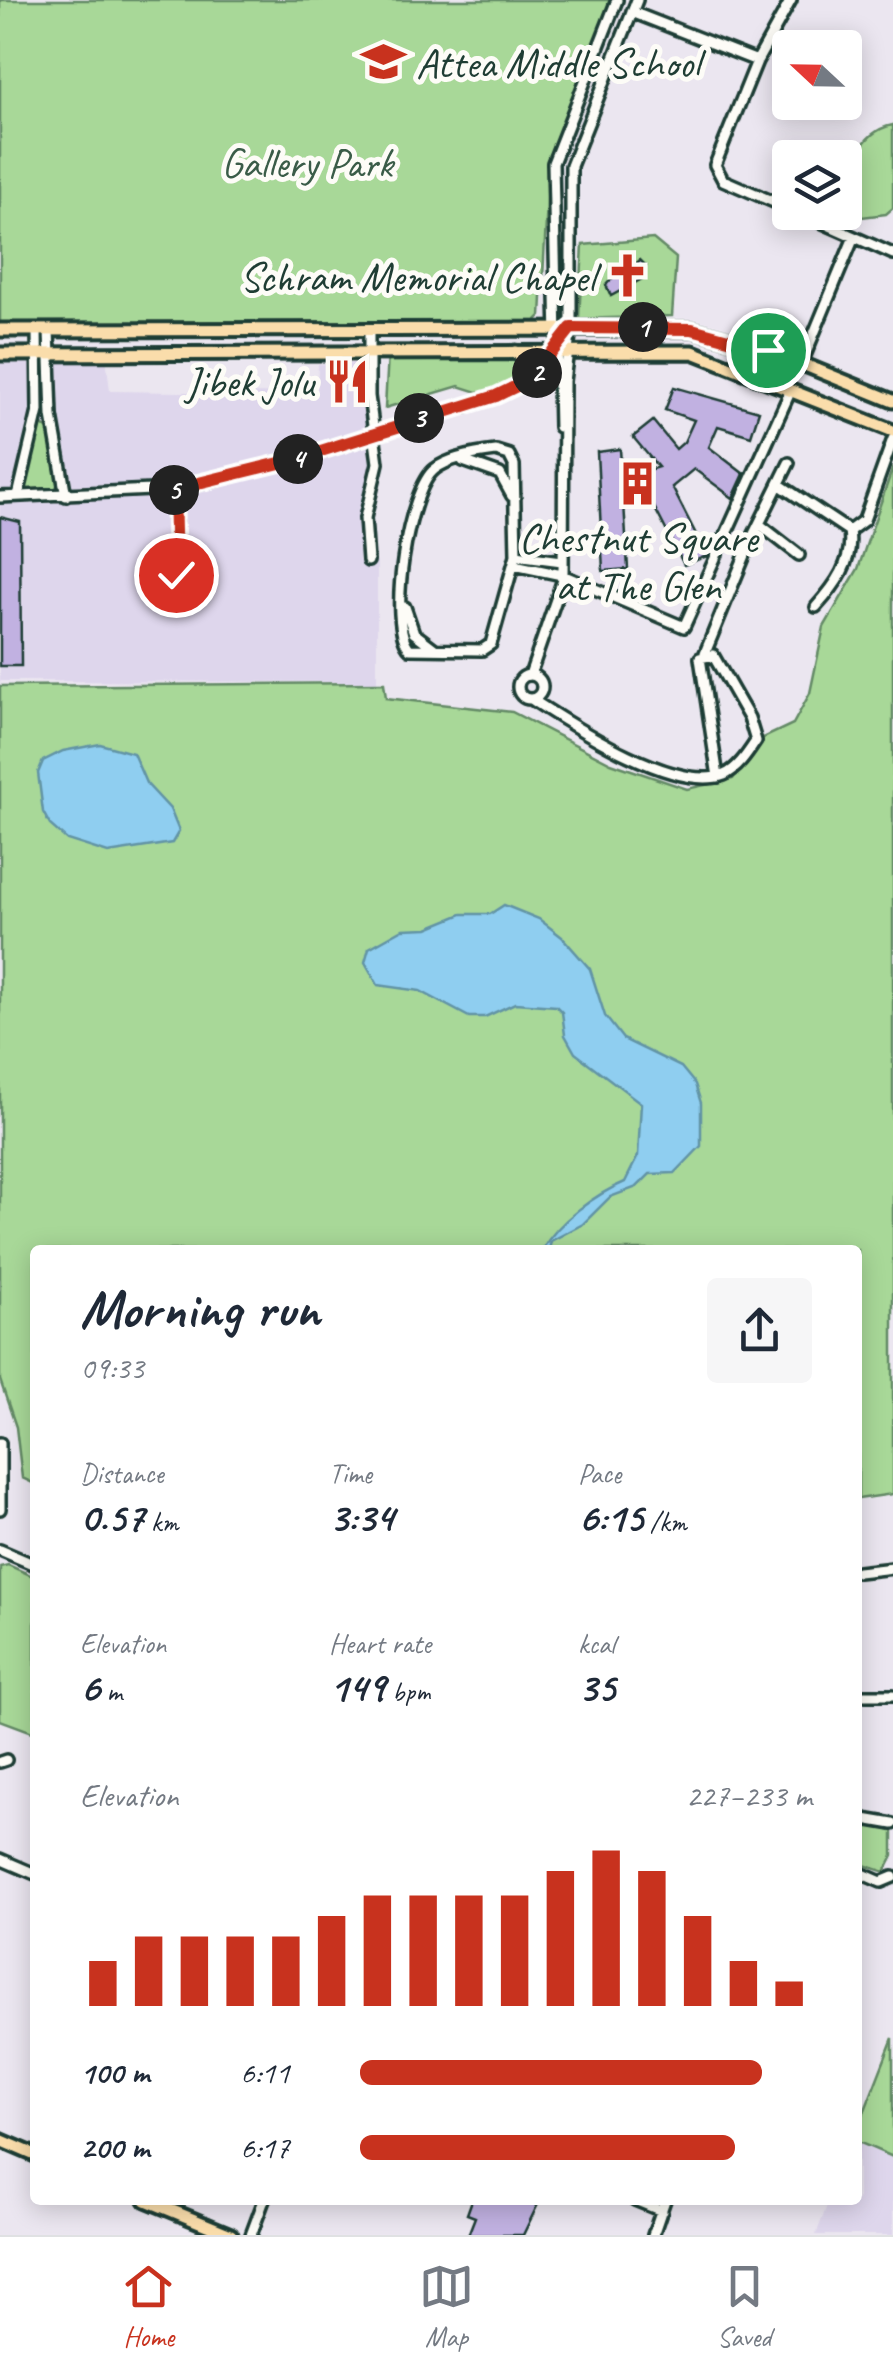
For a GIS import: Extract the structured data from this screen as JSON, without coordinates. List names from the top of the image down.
{
  "parks": ["Gallery Park"],
  "places": {
    "school or university": ["Attea Middle School"],
    "church": ["Schram Memorial Chapel"],
    "restaurant": ["Jibek Jolu"],
    "building": ["Chestnut Square at The Glen"]
  },
  "north": "left",
  "page": {
    "pins": [
      "1",
      "2",
      "3",
      "4",
      "5"
    ],
    "heading": ["Morning run", "09:33"],
    "stats": [
      ["Distance", "0.57 km"],
      ["Time", "3:34"],
      ["Pace", "6:15 /km"],
      ["Elevation", "6 m"],
      ["Heart rate", "149 bpm"],
      ["kcal", "35"]
    ],
    "chart": ["Elevation", "227–233 m"],
    "list": [
      {
        "name": "100 m",
        "note": "6:11"
      },
      {
        "name": "200 m",
        "note": "6:17"
      }
    ],
    "tabs": ["Home", "Map", "Saved"]
  }
}
